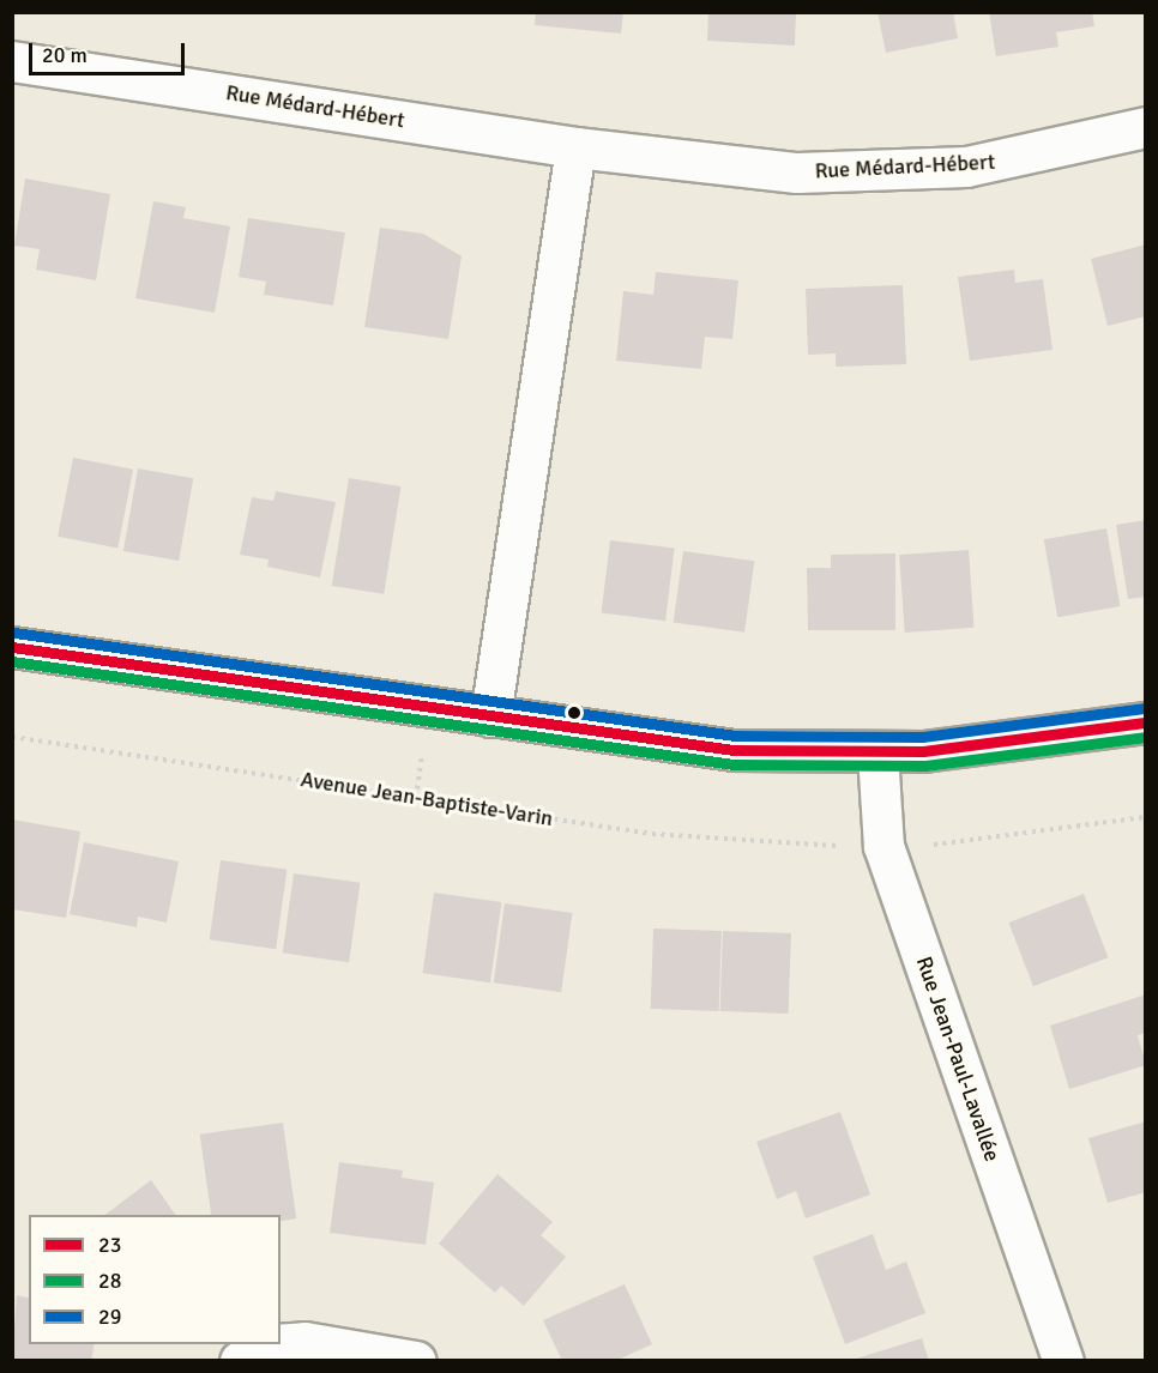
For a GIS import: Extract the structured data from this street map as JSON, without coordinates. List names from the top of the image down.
{
  "streets": {
    "street": ["Rue Médard-Hébert", "Rue Jean-Paul-Lavallée"],
    "path": ["Avenue Jean-Baptiste-Varin"]
  },
  "lines": ["transit line 29", "transit line 23", "transit line 28"],
  "legend": ["23", "28", "29"],
  "scale_bar": "20 m"
}
